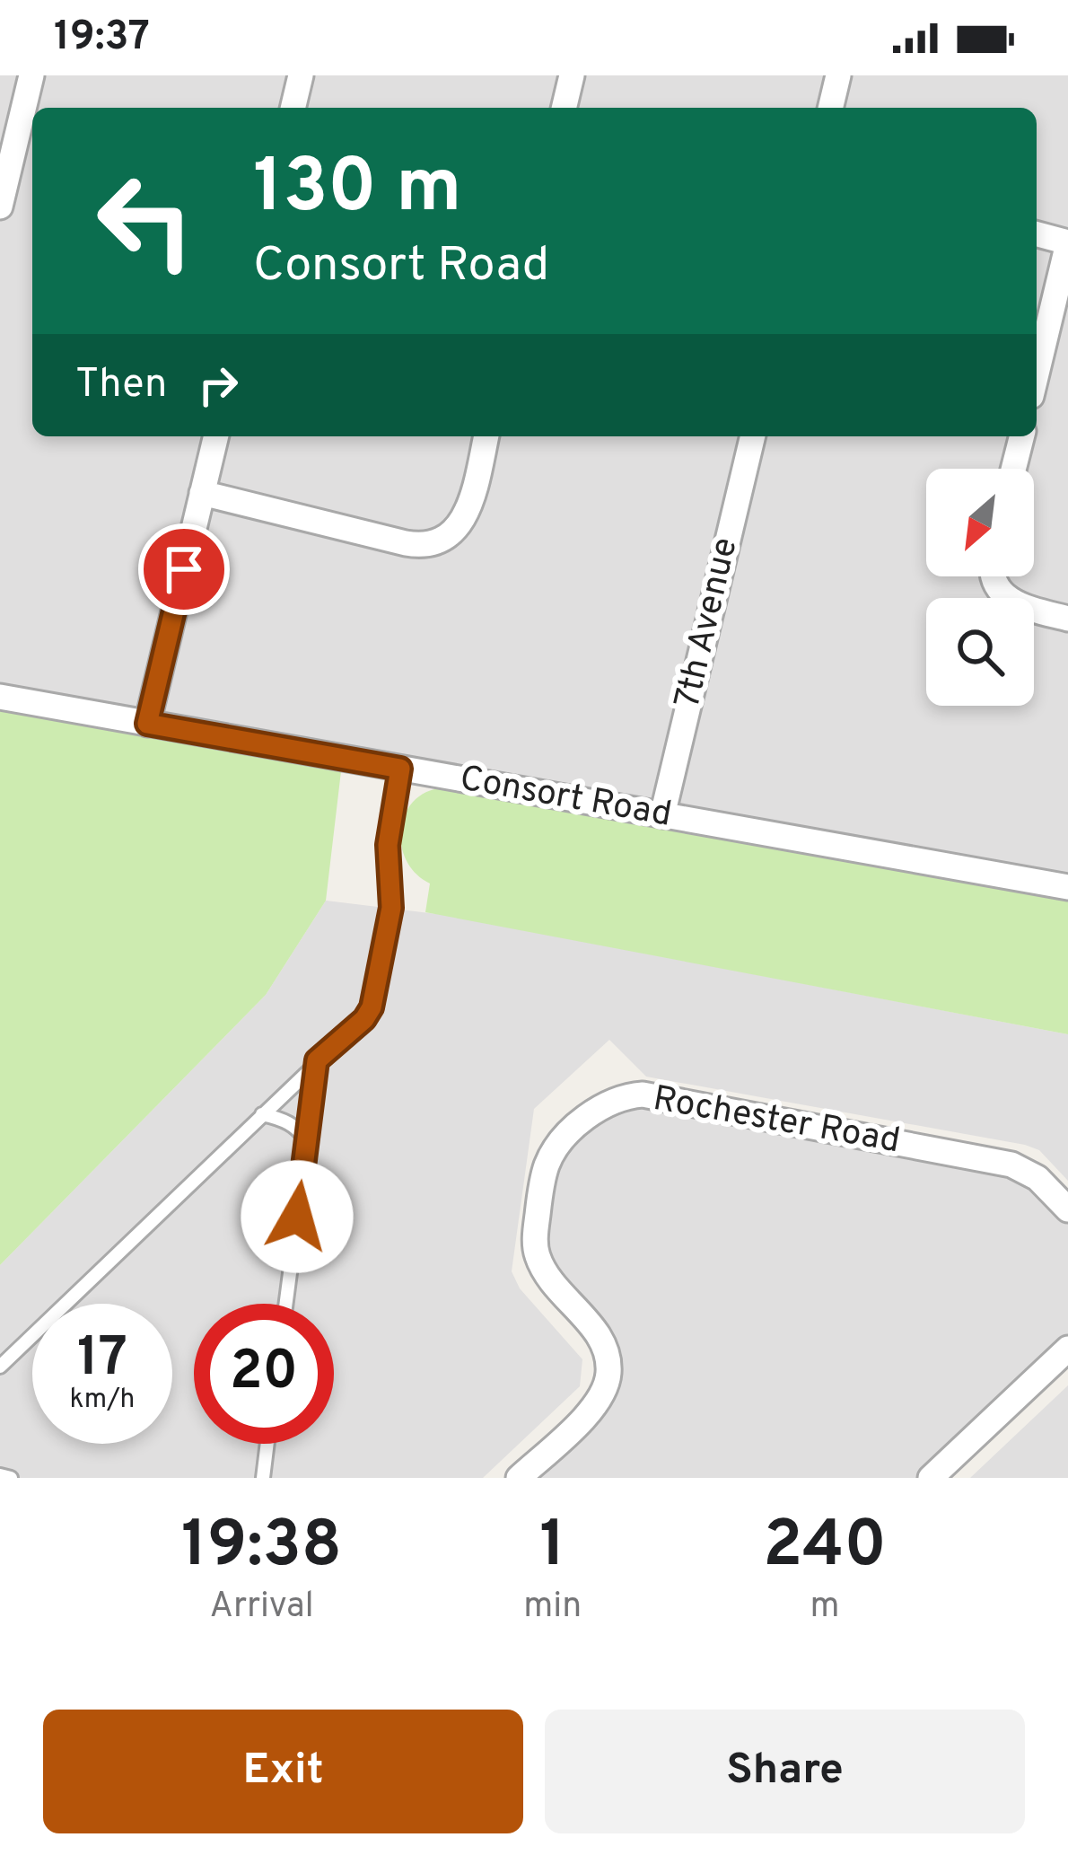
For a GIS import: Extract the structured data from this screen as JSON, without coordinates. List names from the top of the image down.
{
  "streets": {
    "street": ["7th Avenue", "Consort Road", "Rochester Road"]
  },
  "crossings": [
    ["7th Avenue", "Consort Road"]
  ],
  "north": "bottom left",
  "page": {
    "status": "19:37",
    "turn": ["130 m", "Consort Road"],
    "then": "Then",
    "speed": "17 km/h",
    "limit": "20",
    "eta": [
      "19:38",
      "Arrival",
      "1",
      "min",
      "240",
      "m"
    ],
    "buttons": ["Exit", "Share"]
  }
}
